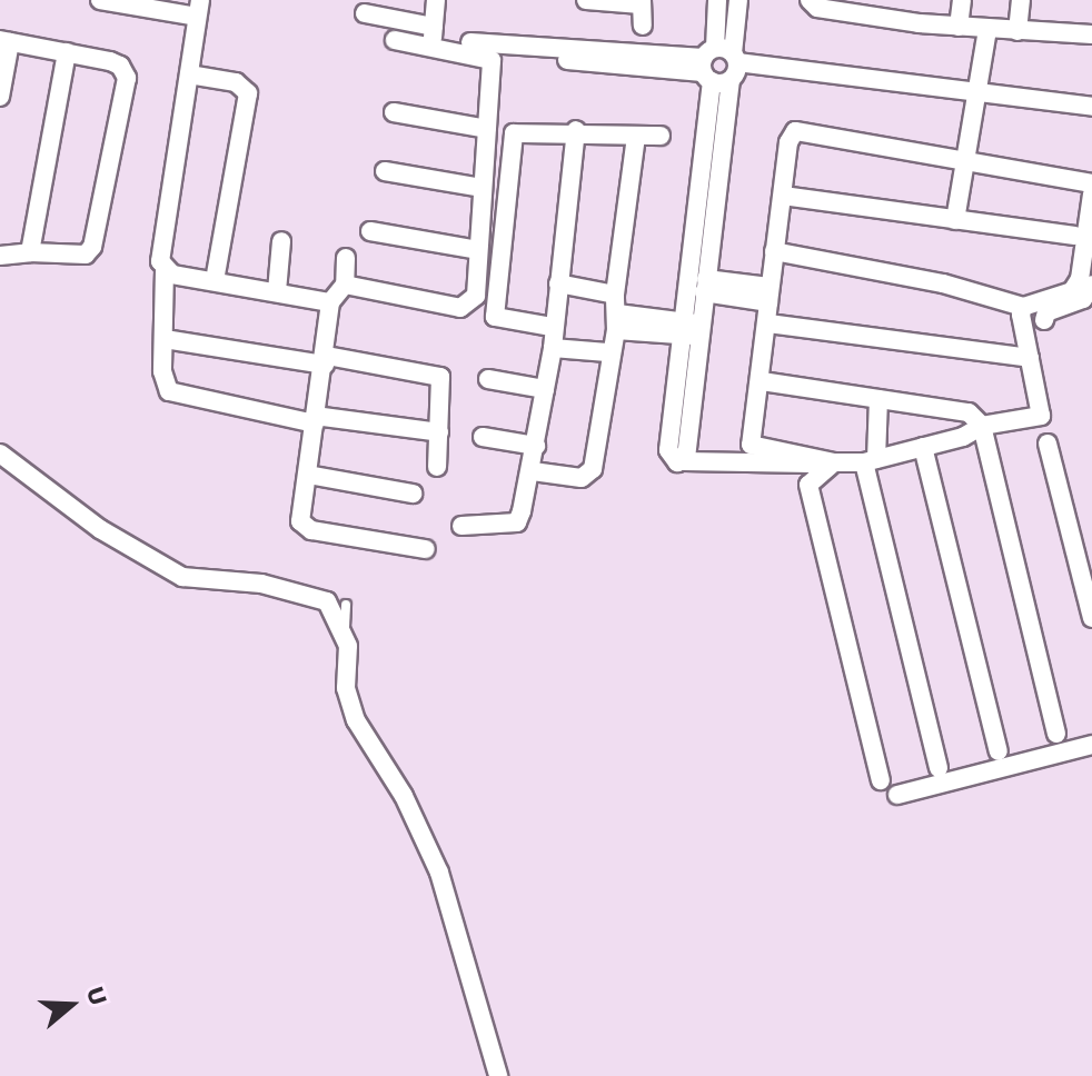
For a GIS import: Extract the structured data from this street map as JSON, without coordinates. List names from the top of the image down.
{
  "north": "right"
}
